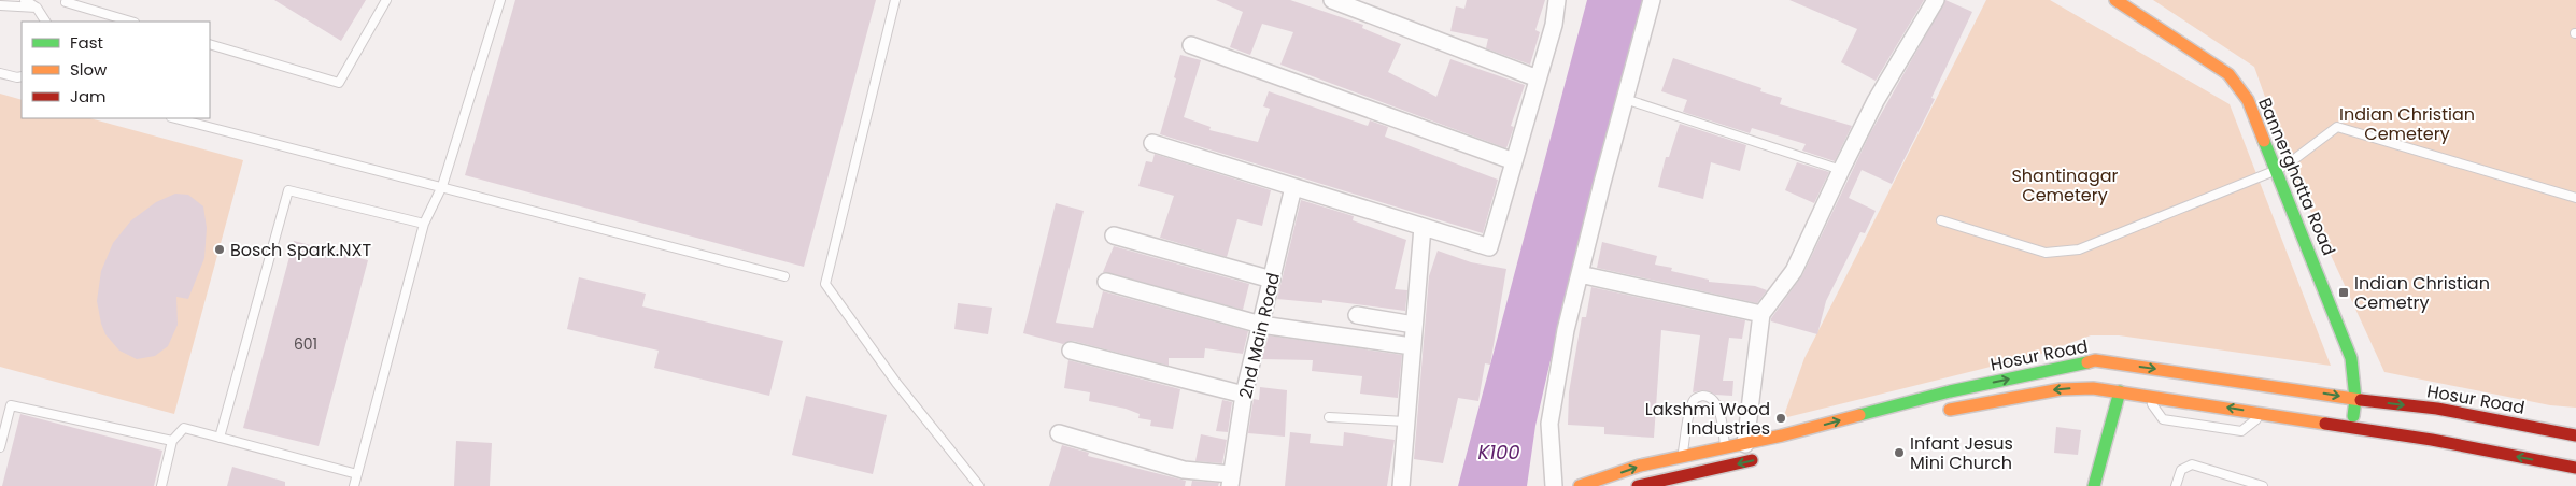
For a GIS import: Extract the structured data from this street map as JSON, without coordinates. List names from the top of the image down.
{
  "streets": {
    "main road": ["Bannerghatta Road", "Hosur Road"],
    "street": ["2nd Main Road"]
  },
  "crossings": [
    ["Bannerghatta Road", "Hosur Road"]
  ],
  "water": ["K100"],
  "parks": ["Indian Christian Cemetery", "Shantinagar Cemetery"],
  "places": {
    "other": ["Bosch Spark.NXT", "Lakshmi Wood Industries", "Infant Jesus Mini Church"],
    "transit": ["Indian Christian Cemetry"]
  },
  "house_numbers": ["601"],
  "legend": ["Fast", "Slow", "Jam"]
}
